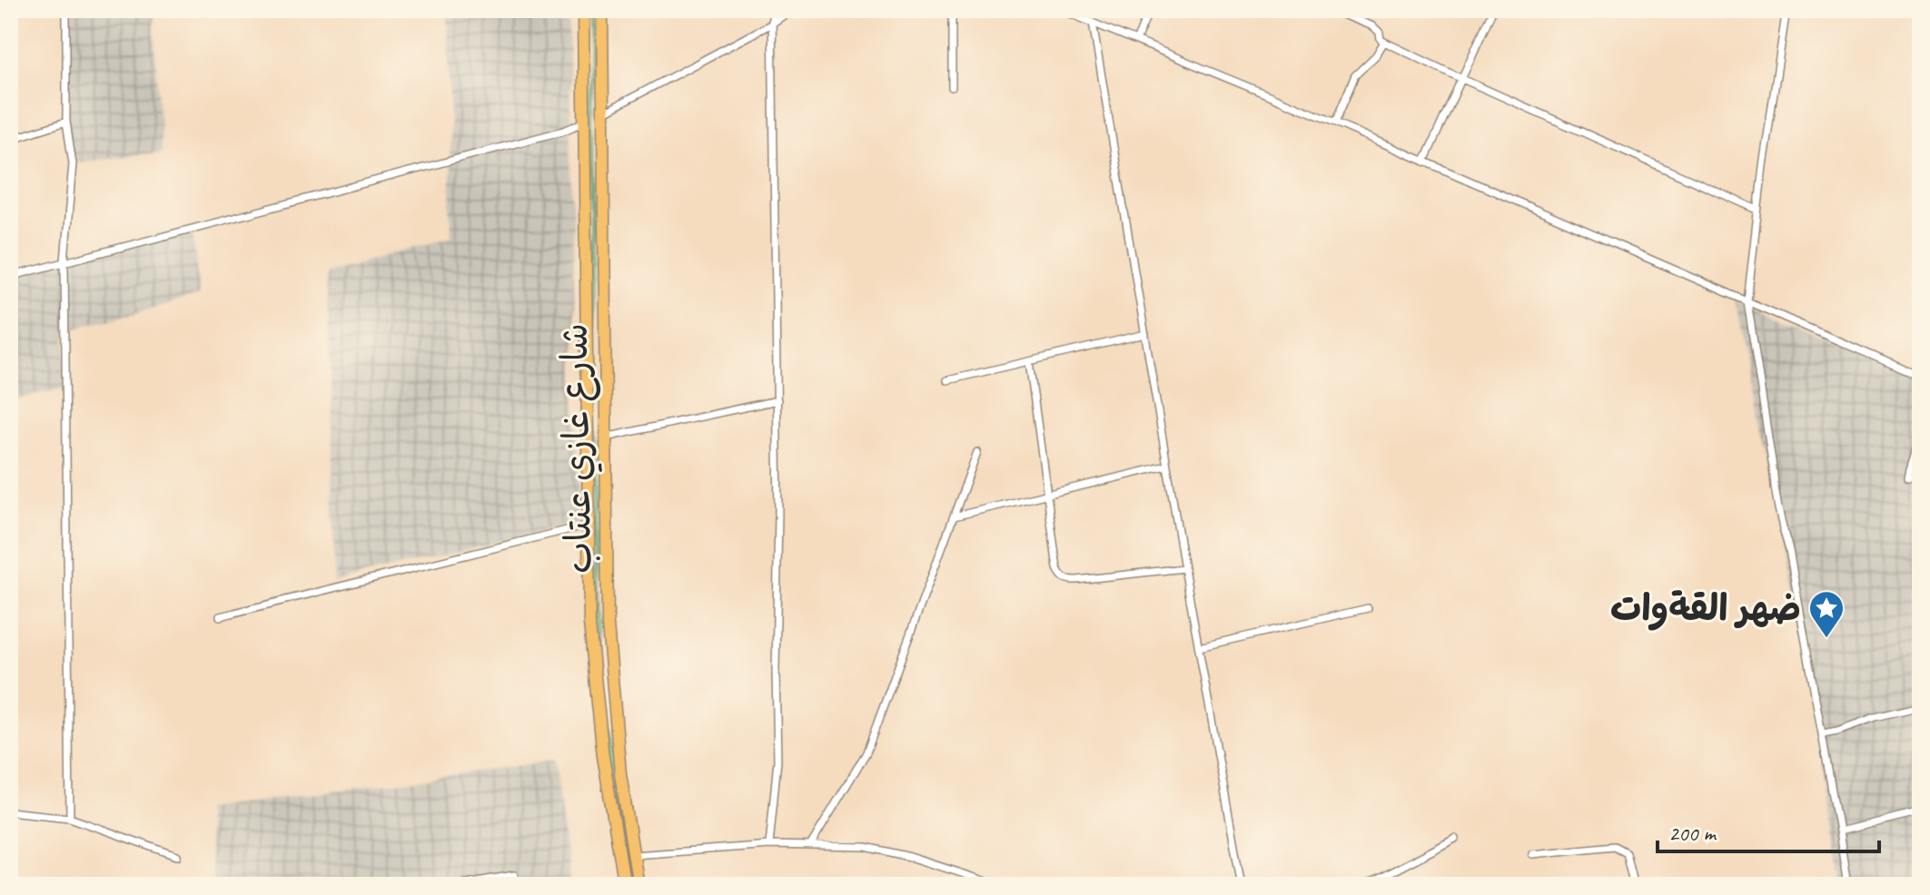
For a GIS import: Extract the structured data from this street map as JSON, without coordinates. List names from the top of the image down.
{
  "streets": {
    "highway": ["شارع غازي عنتاب"]
  },
  "places": {
    "place": ["ضهر القةوات"]
  },
  "scale_bar": "200 m"
}
